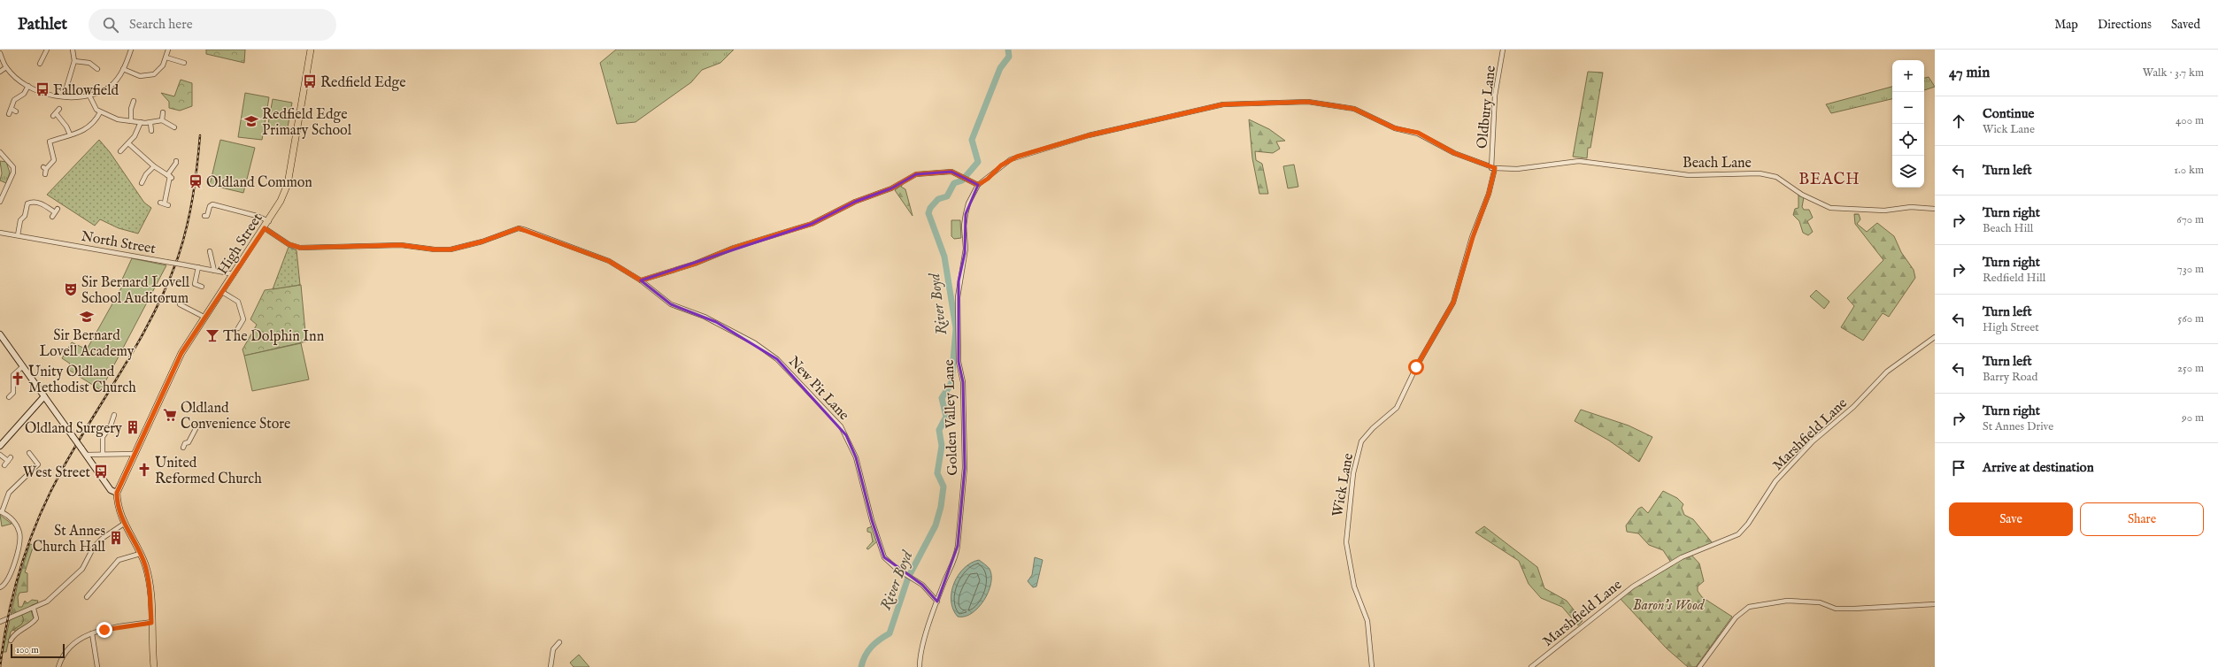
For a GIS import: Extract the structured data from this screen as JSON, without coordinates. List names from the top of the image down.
{
  "streets": {
    "main road": ["High Street"],
    "street": [
      "Oldbury Lane",
      "Beach Lane",
      "North Street",
      "New Pit Lane",
      "Golden Valley Lane",
      "Marshfield Lane",
      "Wick Lane"
    ]
  },
  "crossings": [
    ["Oldbury Lane", "Beach Lane"],
    ["Oldbury Lane", "Wick Lane"],
    ["Beach Lane", "Golden Valley Lane"],
    ["Beach Lane", "Wick Lane"],
    ["North Street", "High Street"],
    ["High Street", "New Pit Lane"],
    ["New Pit Lane", "Golden Valley Lane"]
  ],
  "districts": ["BEACH"],
  "water": ["River Boyd"],
  "parks": ["Baron's Wood"],
  "places": {
    "bus stop": ["Redfield Edge", "Fallowfield", "West Street"],
    "school or university": ["Redfield Edge Primary School", "Sir Bernard Lovell Academy"],
    "station": ["Oldland Common"],
    "theatre": ["Sir Bernard Lovell School Auditorum"],
    "bar": ["The Dolphin Inn"],
    "church": ["Unity Oldland Methodist Church", "United Reformed Church"],
    "supermarket": ["Oldland Convenience Store"],
    "building": ["Oldland Surgery", "St Annes Church Hall"]
  },
  "scale_bar": "100 m",
  "page": {
    "header": "Pathlet",
    "search": "Search here",
    "nav": ["Map", "Directions", "Saved"],
    "heading": ["47 min", "Walk · 3.7 km"],
    "map_buttons": ["+", "−"],
    "list": [
      ["Continue", "Wick Lane", "400 m"],
      ["Turn left", "1.0 km"],
      ["Turn right", "Beach Hill", "670 m"],
      ["Turn right", "Redfield Hill", "730 m"],
      ["Turn left", "High Street", "560 m"],
      ["Turn left", "Barry Road", "250 m"],
      ["Turn right", "St Annes Drive", "90 m"],
      "Arrive at destination"
    ],
    "buttons": ["Save", "Share"],
    "scale": "100 m"
  }
}
